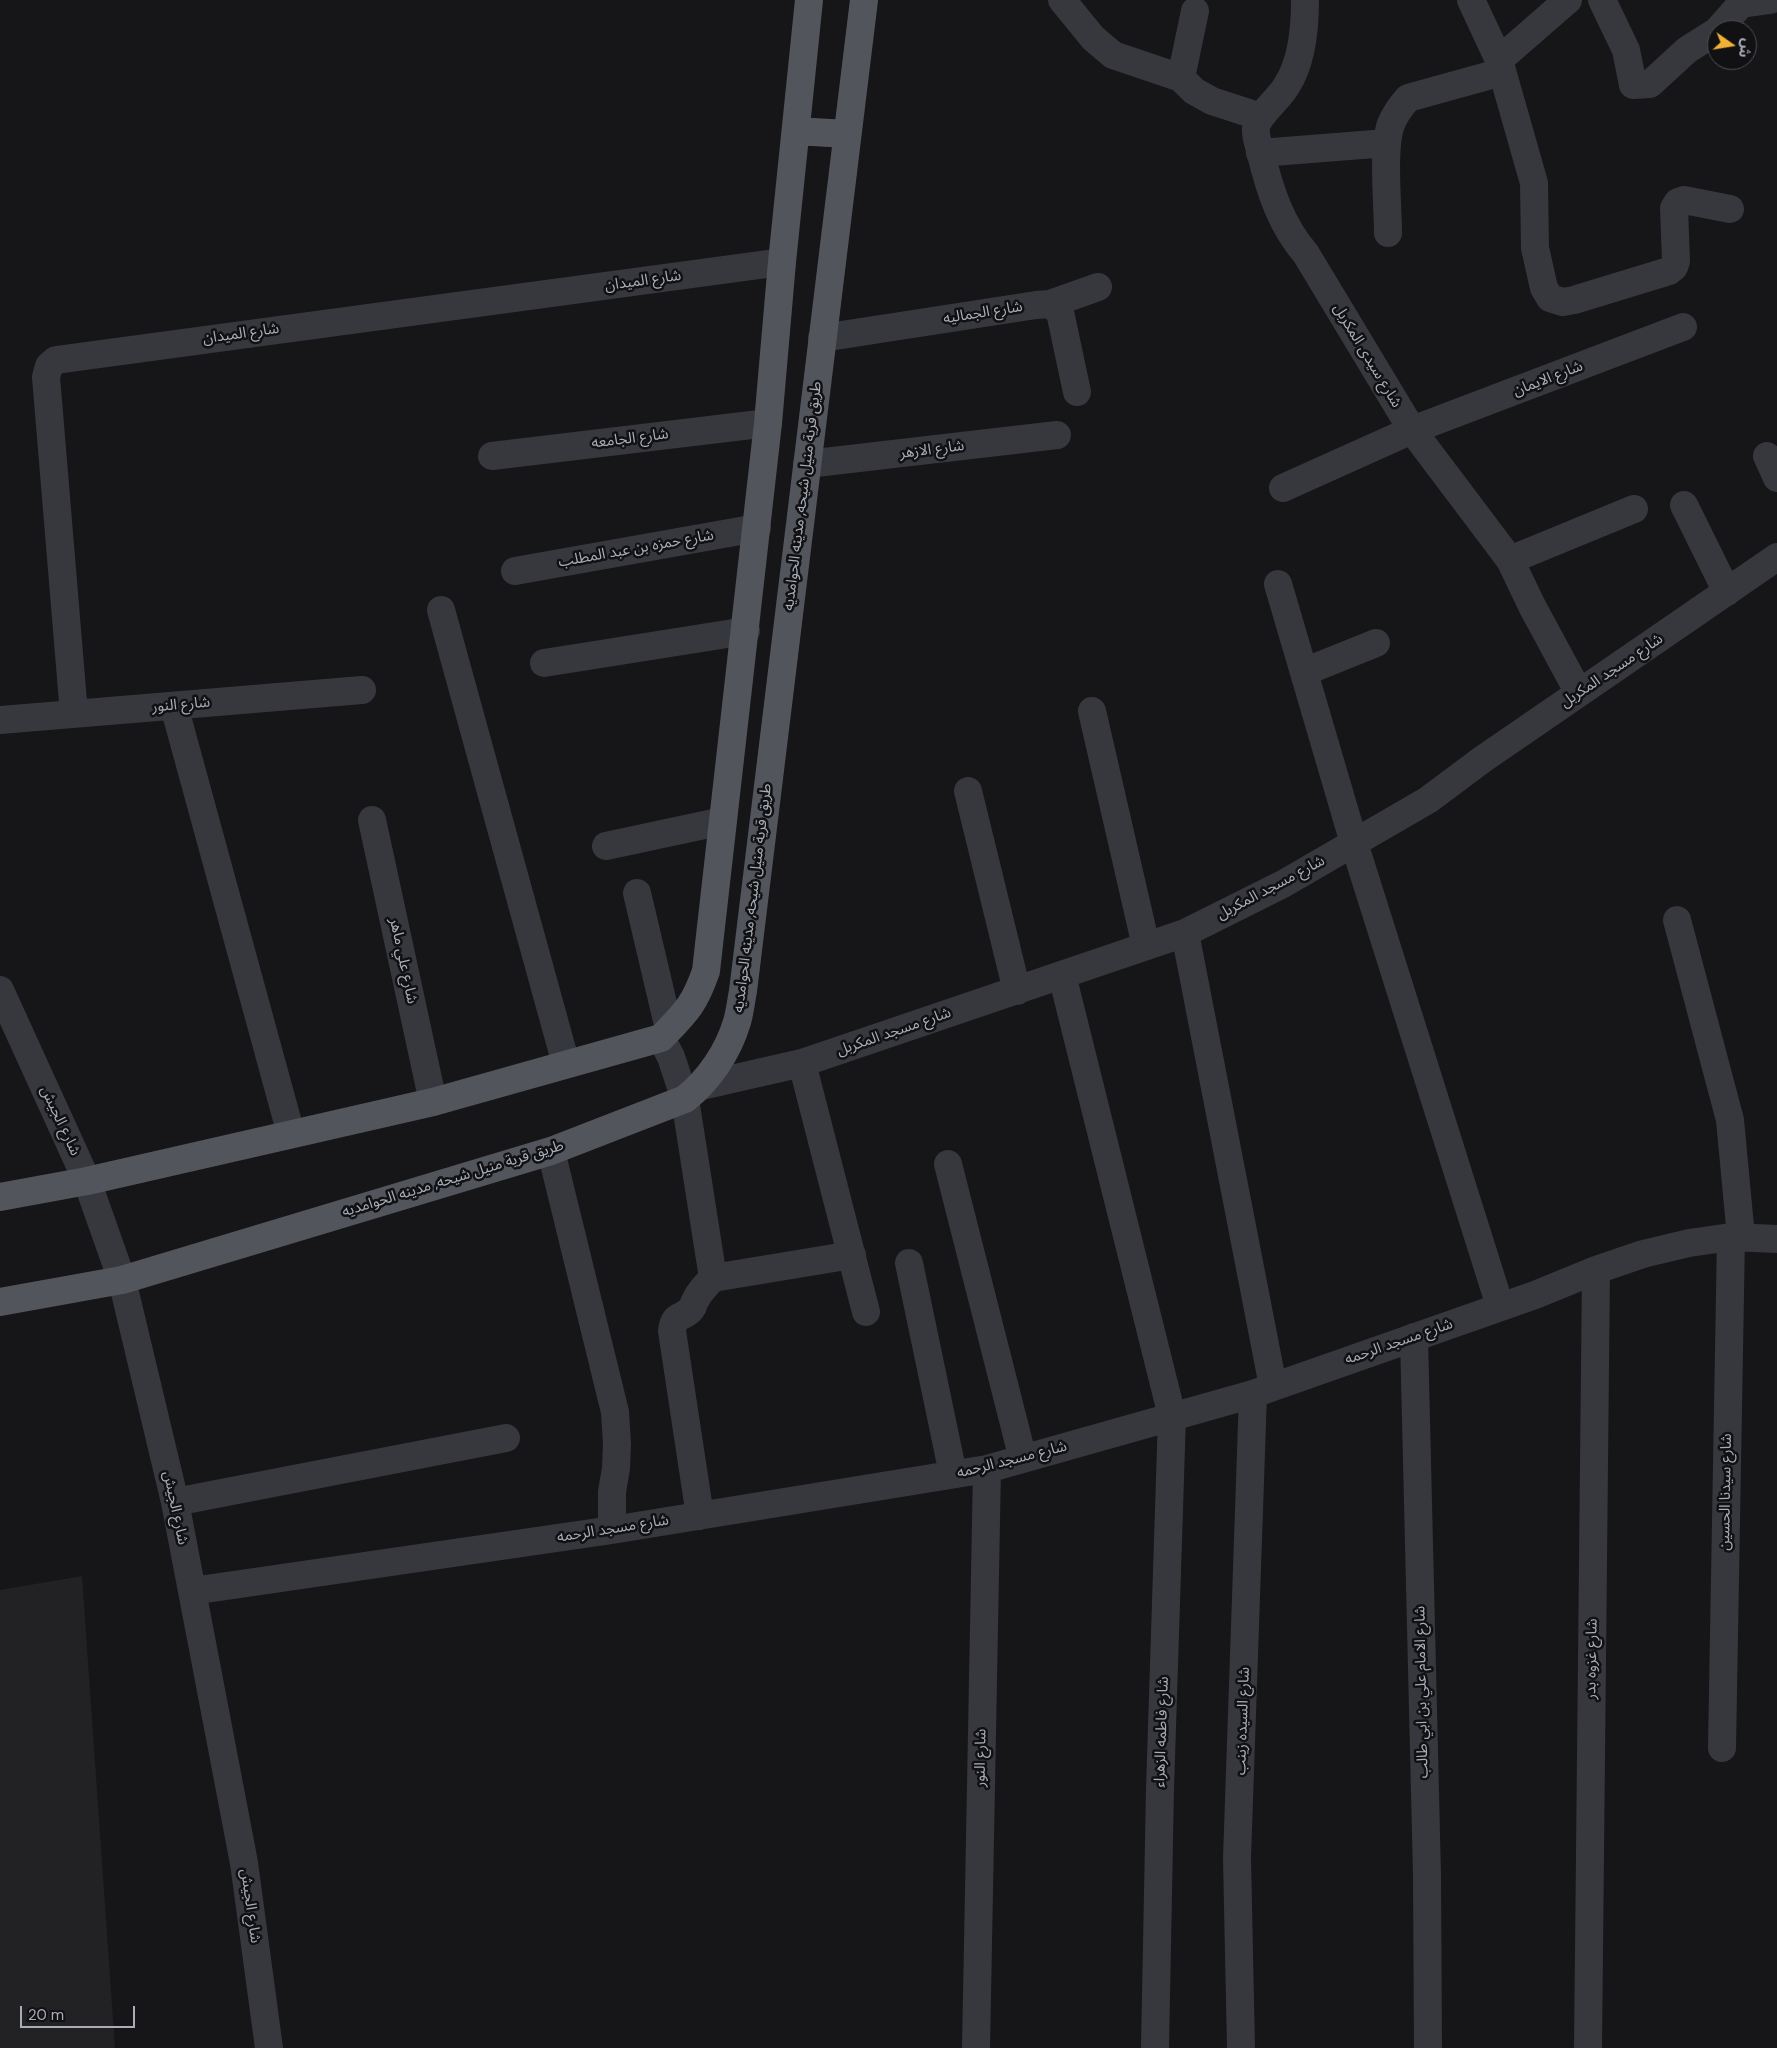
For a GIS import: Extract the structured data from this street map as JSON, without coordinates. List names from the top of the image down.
{
  "streets": {
    "main road": ["طريق قرية منيل شيحه, مدينه الحوامديه"],
    "street": [
      "شارع الميدان",
      "شارع الجماليه",
      "شارع سيدى المكربل",
      "شارع الايمان",
      "شارع الجامعه",
      "شارع الازهر",
      "شارع حمزه بن عبد المطلب",
      "شارع مسجد المكربل",
      "شارع النور",
      "شارع علي ماهر",
      "شارع الجيش",
      "شارع مسجد الرحمه",
      "شارع سيدنا الحسين",
      "شارع غزوه بدر",
      "شارع الامام علي بن ابي طالب",
      "شارع السيده زينب",
      "شارع فاطمه الزهراء"
    ]
  },
  "crossings": [
    ["شارع الميدان", "طريق قرية منيل شيحه, مدينه الحوامديه"],
    ["شارع الميدان", "شارع النور"],
    ["شارع الجماليه", "طريق قرية منيل شيحه, مدينه الحوامديه"],
    ["شارع سيدى المكربل", "شارع الايمان"],
    ["شارع سيدى المكربل", "شارع مسجد المكربل"],
    ["شارع الجامعه", "طريق قرية منيل شيحه, مدينه الحوامديه"],
    ["شارع الازهر", "طريق قرية منيل شيحه, مدينه الحوامديه"],
    ["طريق قرية منيل شيحه, مدينه الحوامديه", "شارع حمزه بن عبد المطلب"],
    ["طريق قرية منيل شيحه, مدينه الحوامديه", "شارع مسجد المكربل"],
    ["طريق قرية منيل شيحه, مدينه الحوامديه", "شارع علي ماهر"],
    ["طريق قرية منيل شيحه, مدينه الحوامديه", "شارع الجيش"],
    ["شارع مسجد المكربل", "شارع السيده زينب"],
    ["شارع مسجد المكربل", "شارع فاطمه الزهراء"],
    ["شارع النور", "شارع مسجد الرحمه"],
    ["شارع الجيش", "شارع مسجد الرحمه"],
    ["شارع مسجد الرحمه", "شارع سيدنا الحسين"],
    ["شارع مسجد الرحمه", "شارع غزوه بدر"],
    ["شارع مسجد الرحمه", "شارع الامام علي بن ابي طالب"],
    ["شارع مسجد الرحمه", "شارع السيده زينب"],
    ["شارع مسجد الرحمه", "شارع فاطمه الزهراء"]
  ],
  "scale_bar": "20 m",
  "north": "right"
}
